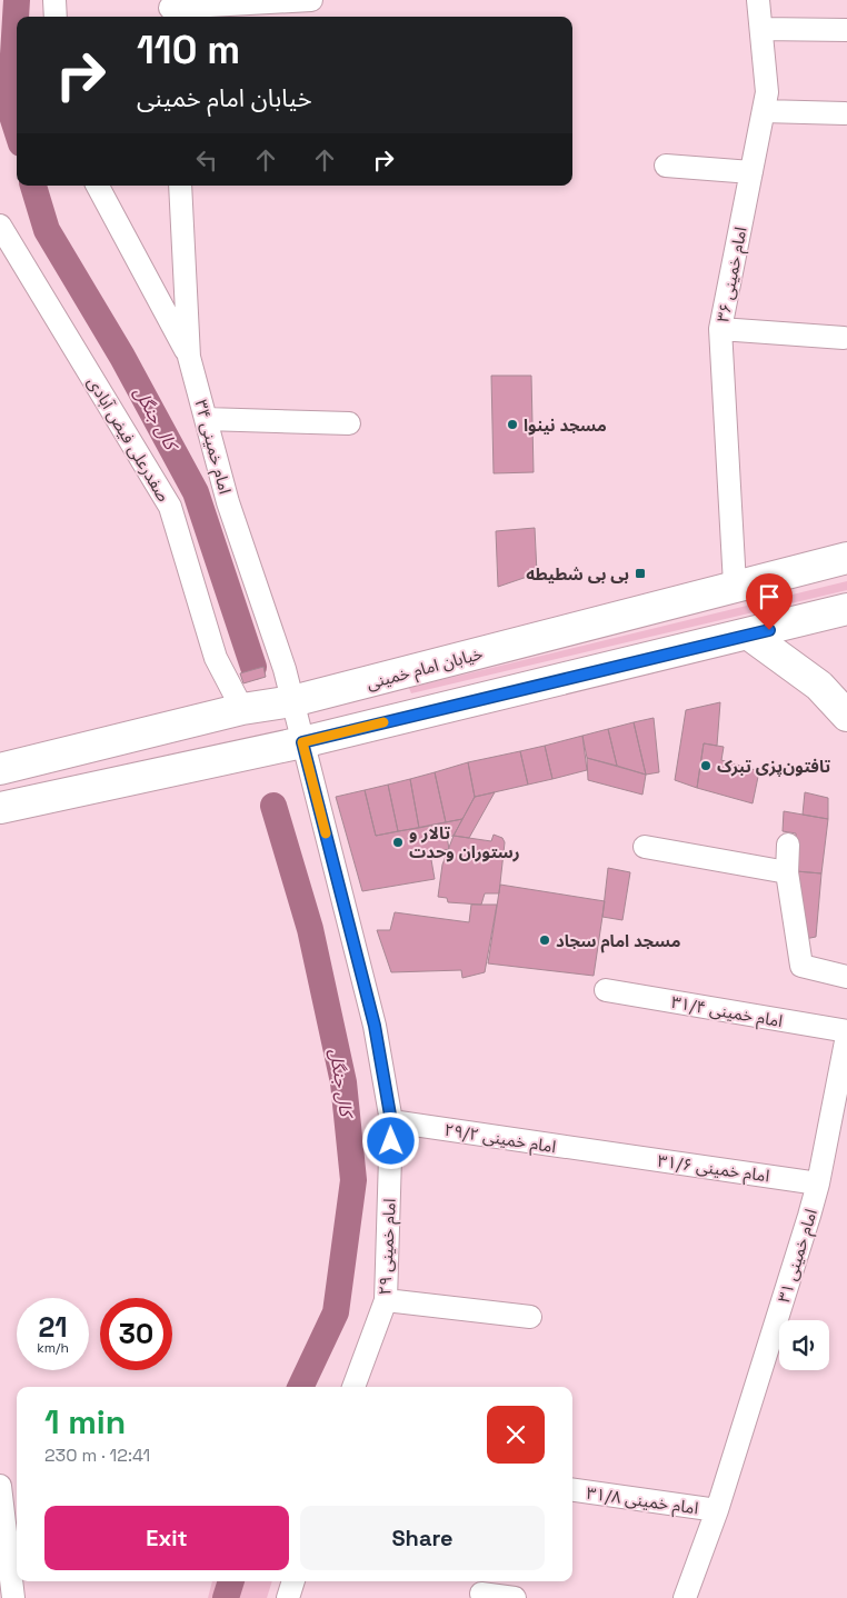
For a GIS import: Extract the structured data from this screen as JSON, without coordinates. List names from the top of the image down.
{
  "streets": {
    "main road": ["خیابان امام خمینی"],
    "street": [
      "امام خمینی ۳۶",
      "صفدرعلی فیض آبادی",
      "امام خمینی ۳۴",
      "امام خمینی ۳۱/۴",
      "امام خمینی ۲۹/۲",
      "امام خمینی ۳۱/۶",
      "امام خمینی ۲۹",
      "امام خمینی ۳۱",
      "امام خمینی ۳۱/۸"
    ]
  },
  "crossings": [
    ["امام خمینی ۳۶", "خیابان امام خمینی"],
    ["صفدرعلی فیض آبادی", "خیابان امام خمینی"],
    ["امام خمینی ۳۴", "خیابان امام خمینی"],
    ["امام خمینی ۳۴", "امام خمینی ۲۹"],
    ["امام خمینی ۳۱/۴", "امام خمینی ۳۱"],
    ["امام خمینی ۲۹/۲", "امام خمینی ۳۱/۶"],
    ["امام خمینی ۲۹/۲", "امام خمینی ۲۹"],
    ["امام خمینی ۳۱/۶", "امام خمینی ۳۱"],
    ["امام خمینی ۳۱", "امام خمینی ۳۱/۸"]
  ],
  "water": ["کال جنگل"],
  "places": {
    "other": [
      "مسجد نینوا",
      "تافتون‌پزی تبرک",
      "تالار و رستوران وحدت",
      "مسجد امام سجاد"
    ],
    "transit": ["بی بی شطیطه"]
  },
  "page": {
    "turn": ["110 m", "خیابان امام خمینی"],
    "speed": "21 km/h",
    "limit": "30",
    "heading": ["1 min", "230 m · 12:41"],
    "buttons": ["Exit", "Share"]
  }
}
